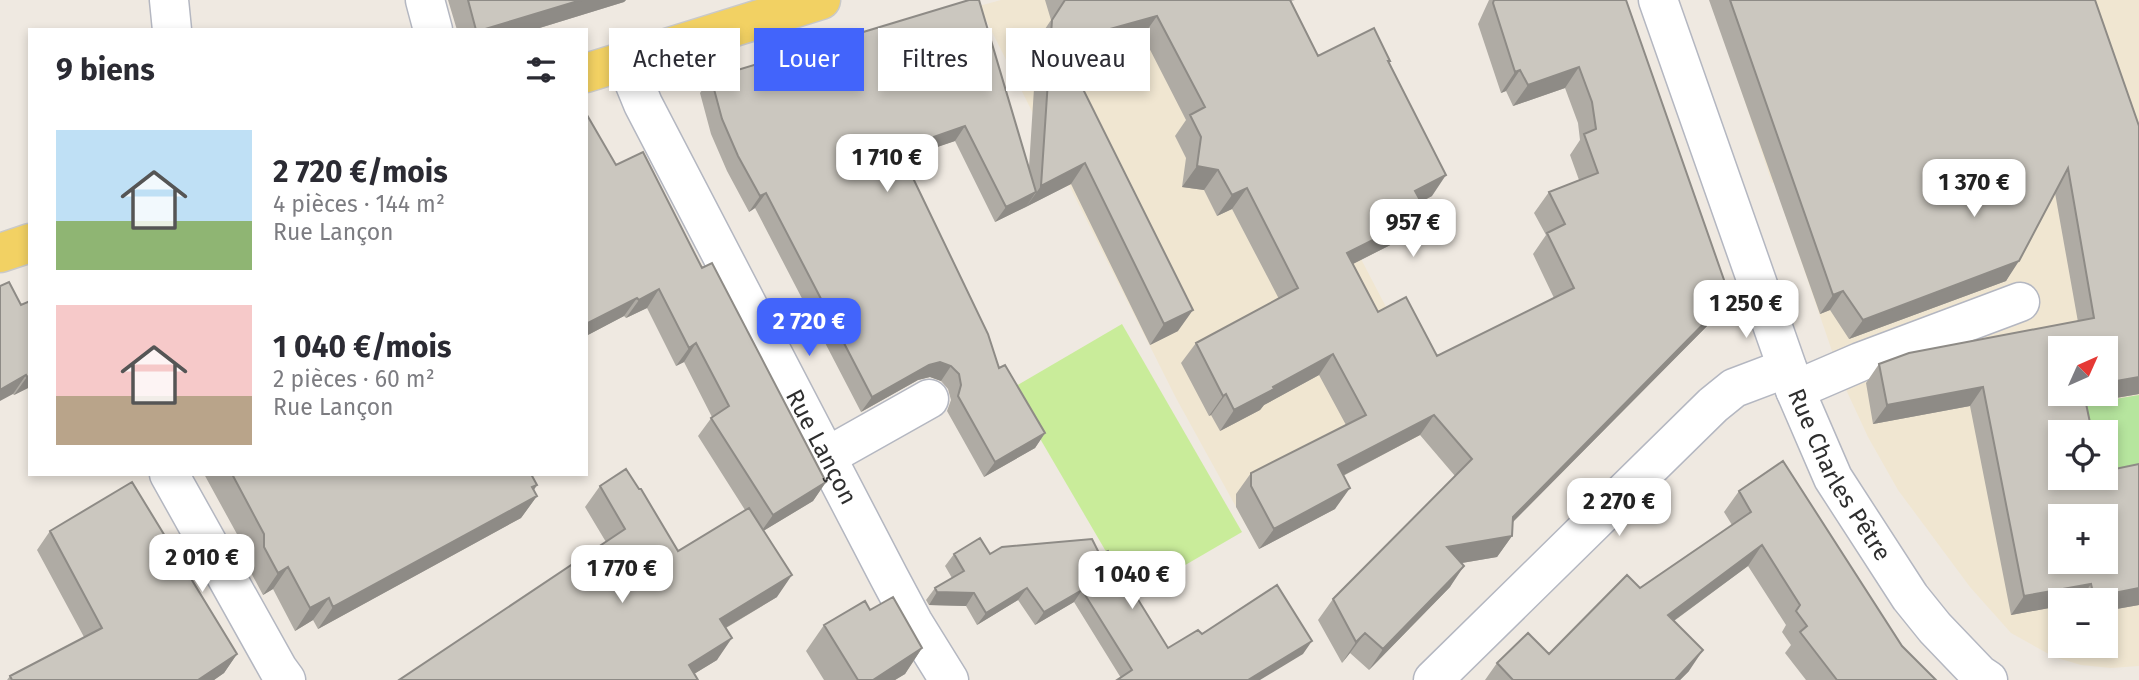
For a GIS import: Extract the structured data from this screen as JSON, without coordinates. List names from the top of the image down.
{
  "streets": {
    "street": ["Rue Lançon", "Rue Charles Pêtre"]
  },
  "north": "top right",
  "page": {
    "chip": [
      "Acheter",
      "Louer",
      "Filtres",
      "Nouveau"
    ],
    "heading": "9 biens",
    "list": [
      {
        "name": "2 720 €/mois",
        "note": "4 pièces · 144 m² · Rue Lançon"
      },
      {
        "name": "1 040 €/mois",
        "note": "2 pièces · 60 m² · Rue Lançon"
      }
    ],
    "price": [
      "1 710 €",
      "1 370 €",
      "957 €",
      "1 250 €",
      "2 720 €",
      "2 270 €",
      "2 010 €",
      "1 770 €",
      "1 040 €"
    ],
    "map_buttons": ["+", "−"]
  }
}
